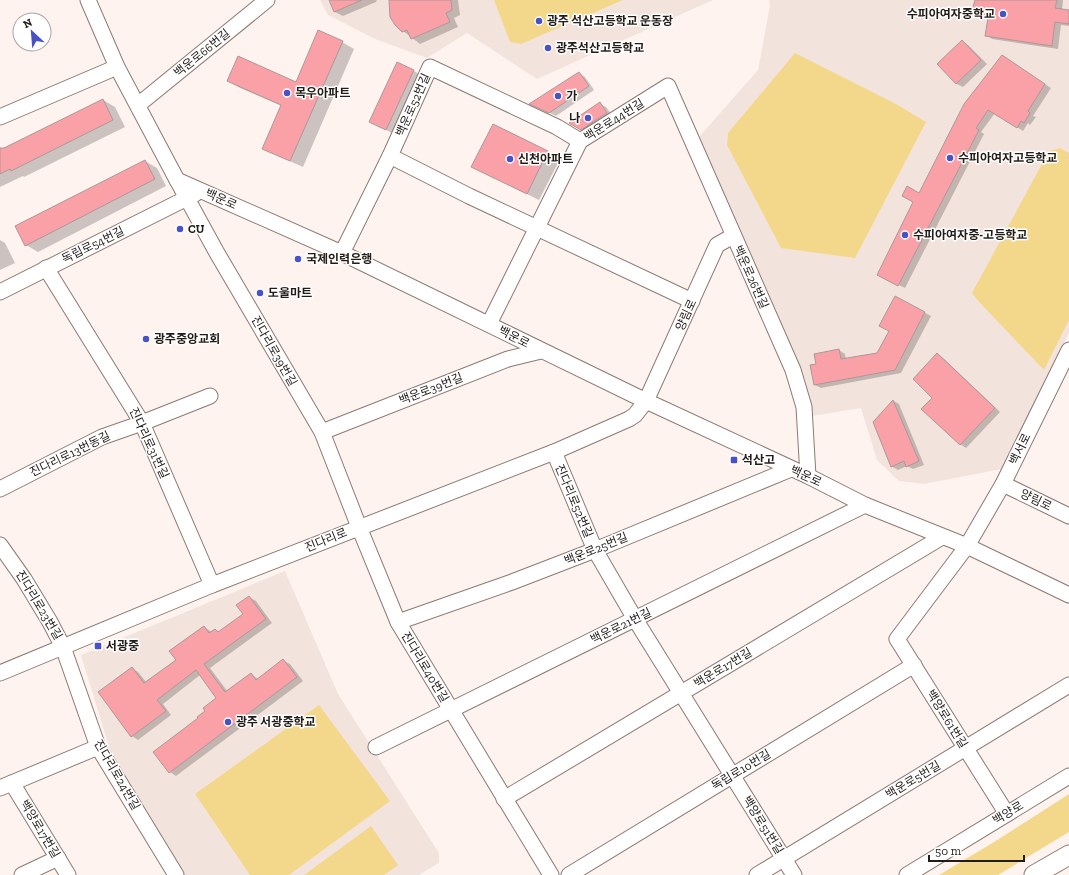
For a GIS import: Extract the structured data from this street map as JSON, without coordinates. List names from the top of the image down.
{
  "streets": {
    "street": [
      "백운로66번길",
      "백운로52번길",
      "백운로44번길",
      "백운로",
      "독립로54번길",
      "백운로26번길",
      "양림로",
      "진다리로39번길",
      "백운로39번길",
      "진다리로31번길",
      "백서로",
      "진다리로13번동길",
      "진다리로52번길",
      "진다리로",
      "백운로25번길",
      "진다리로23번길",
      "백운로21번길",
      "진다리로40번길",
      "백운로17번길",
      "백양로61번길",
      "독립로10번길",
      "진다리로24번길",
      "백운로5번길",
      "백양로",
      "백양로51번길",
      "백양로17번길"
    ]
  },
  "crossings": [
    ["백운로52번길", "백운로44번길"],
    ["백운로52번길", "백운로"],
    ["백운로44번길", "백운로"],
    ["백운로44번길", "백운로26번길"],
    ["백운로", "독립로54번길"],
    ["백운로", "백운로26번길"],
    ["백운로", "양림로"],
    ["백운로", "진다리로39번길"],
    ["백운로", "백운로39번길"],
    ["백운로", "백서로"],
    ["백운로", "진다리로"],
    ["백운로", "백운로25번길"],
    ["백운로", "백운로21번길"],
    ["백운로", "백운로17번길"],
    ["백운로", "백양로61번길"],
    ["독립로54번길", "진다리로39번길"],
    ["독립로54번길", "진다리로31번길"],
    ["백운로26번길", "양림로"],
    ["양림로", "백서로"],
    ["양림로", "진다리로"],
    ["진다리로39번길", "백운로39번길"],
    ["진다리로39번길", "진다리로"],
    ["진다리로39번길", "진다리로40번길"],
    ["진다리로31번길", "진다리로13번동길"],
    ["진다리로31번길", "진다리로"],
    ["백서로", "백양로61번길"],
    ["진다리로52번길", "진다리로"],
    ["진다리로52번길", "백운로25번길"],
    ["진다리로52번길", "백운로21번길"],
    ["진다리로52번길", "백운로17번길"],
    ["진다리로52번길", "백양로51번길"],
    ["진다리로", "진다리로23번길"],
    ["진다리로", "진다리로40번길"],
    ["진다리로", "진다리로24번길"],
    ["백운로25번길", "진다리로40번길"],
    ["진다리로23번길", "진다리로24번길"],
    ["백운로21번길", "진다리로40번길"],
    ["진다리로40번길", "백운로17번길"],
    ["백운로17번길", "백양로51번길"],
    ["백양로61번길", "독립로10번길"],
    ["백양로61번길", "백운로5번길"],
    ["백양로61번길", "백양로"],
    ["독립로10번길", "백양로51번길"],
    ["백운로5번길", "백양로51번길"]
  ],
  "places": {
    "other": [
      "수피아여자중학교",
      "광주 석산고등학교 운동장",
      "광주석산고등학교",
      "목우아파트",
      "가",
      "나",
      "수피아여자고등학교",
      "신천아파트",
      "CU",
      "수피아여자중-고등학교",
      "국제인력은행",
      "도울마트",
      "광주중앙교회",
      "광주 서광중학교"
    ],
    "transit": ["석산고", "서광중"]
  },
  "scale_bar": "50 m",
  "north": "top left"
}
